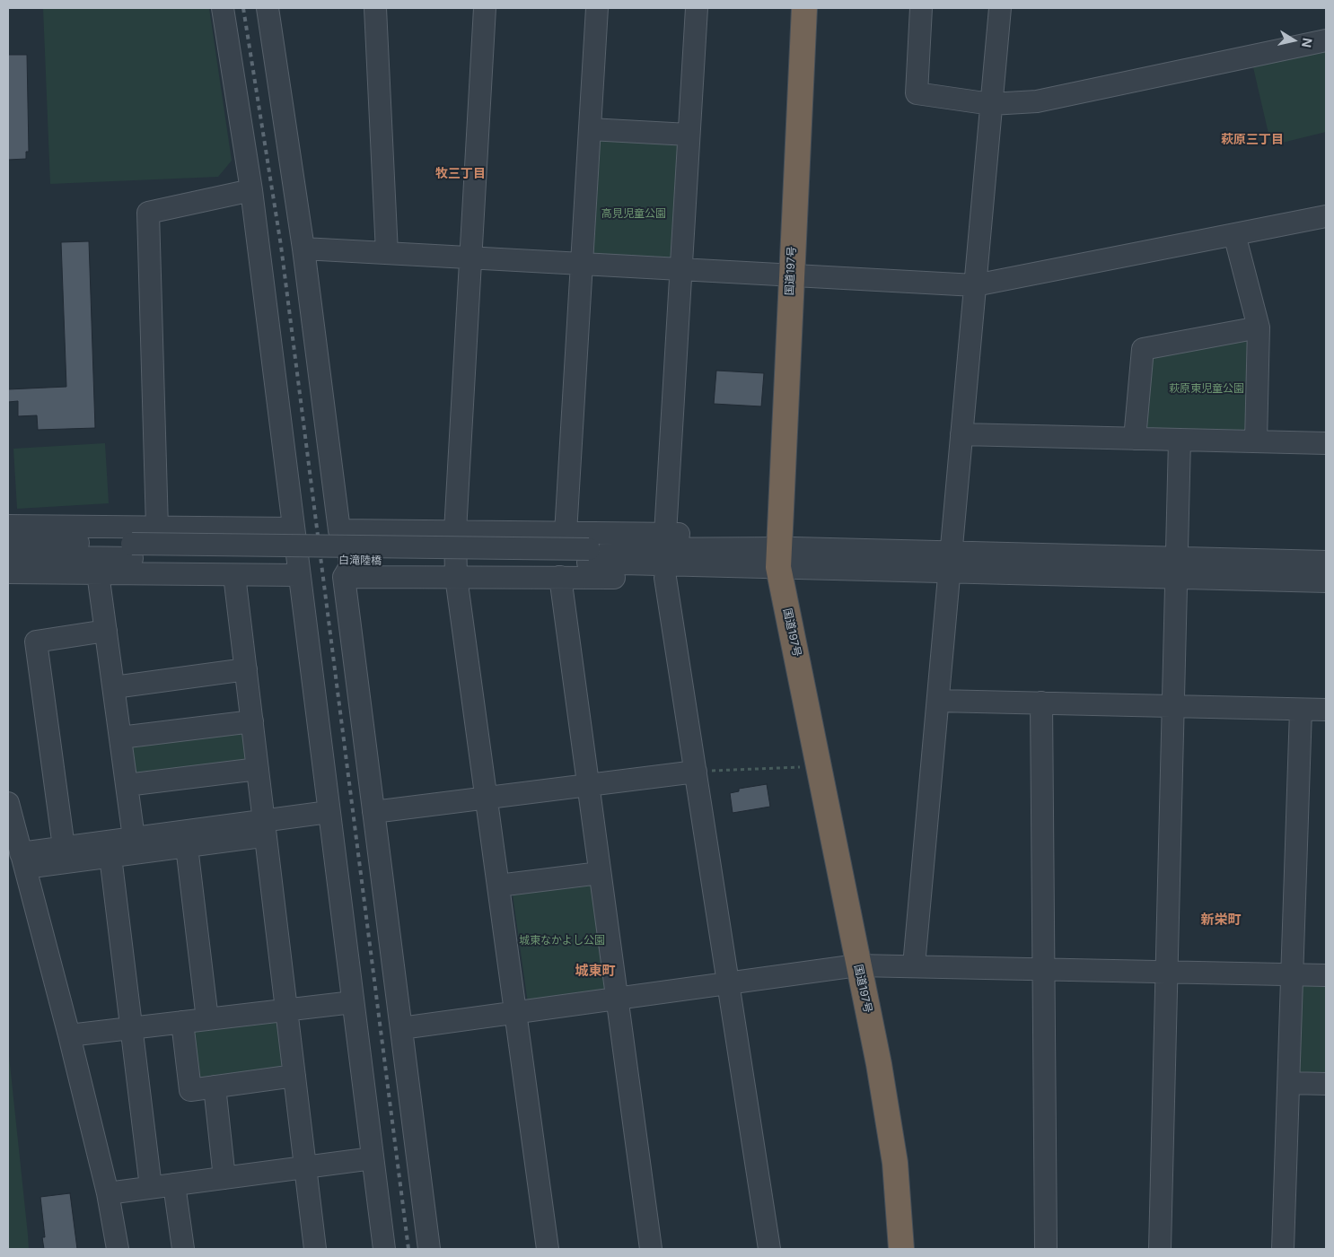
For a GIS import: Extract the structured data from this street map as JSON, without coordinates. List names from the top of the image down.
{
  "streets": {
    "highway": ["国道197号"],
    "street": ["白滝陸橋"]
  },
  "crossings": [
    ["国道197号", "白滝陸橋"]
  ],
  "districts": [
    "萩原三丁目",
    "牧三丁目",
    "新栄町",
    "城東町"
  ],
  "parks": ["高見児童公園", "萩原東児童公園", "城東なかよし公園"],
  "north": "right"
}
